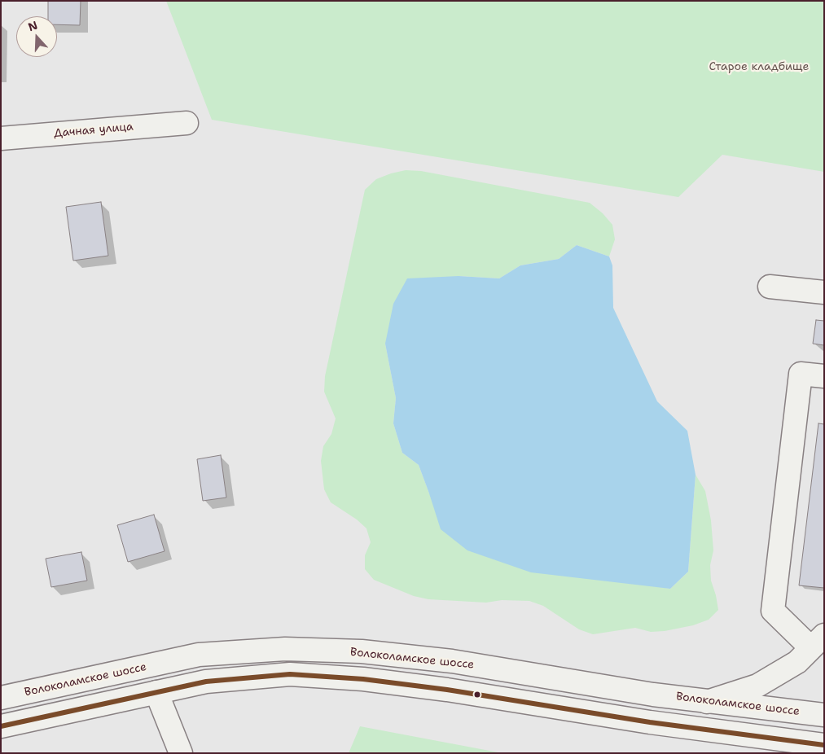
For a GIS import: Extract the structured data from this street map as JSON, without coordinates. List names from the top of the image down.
{
  "streets": {
    "main road": ["Дачная улица", "Волоколамское шоссе"]
  },
  "parks": ["Старое кладбище"],
  "north": "top"
}
